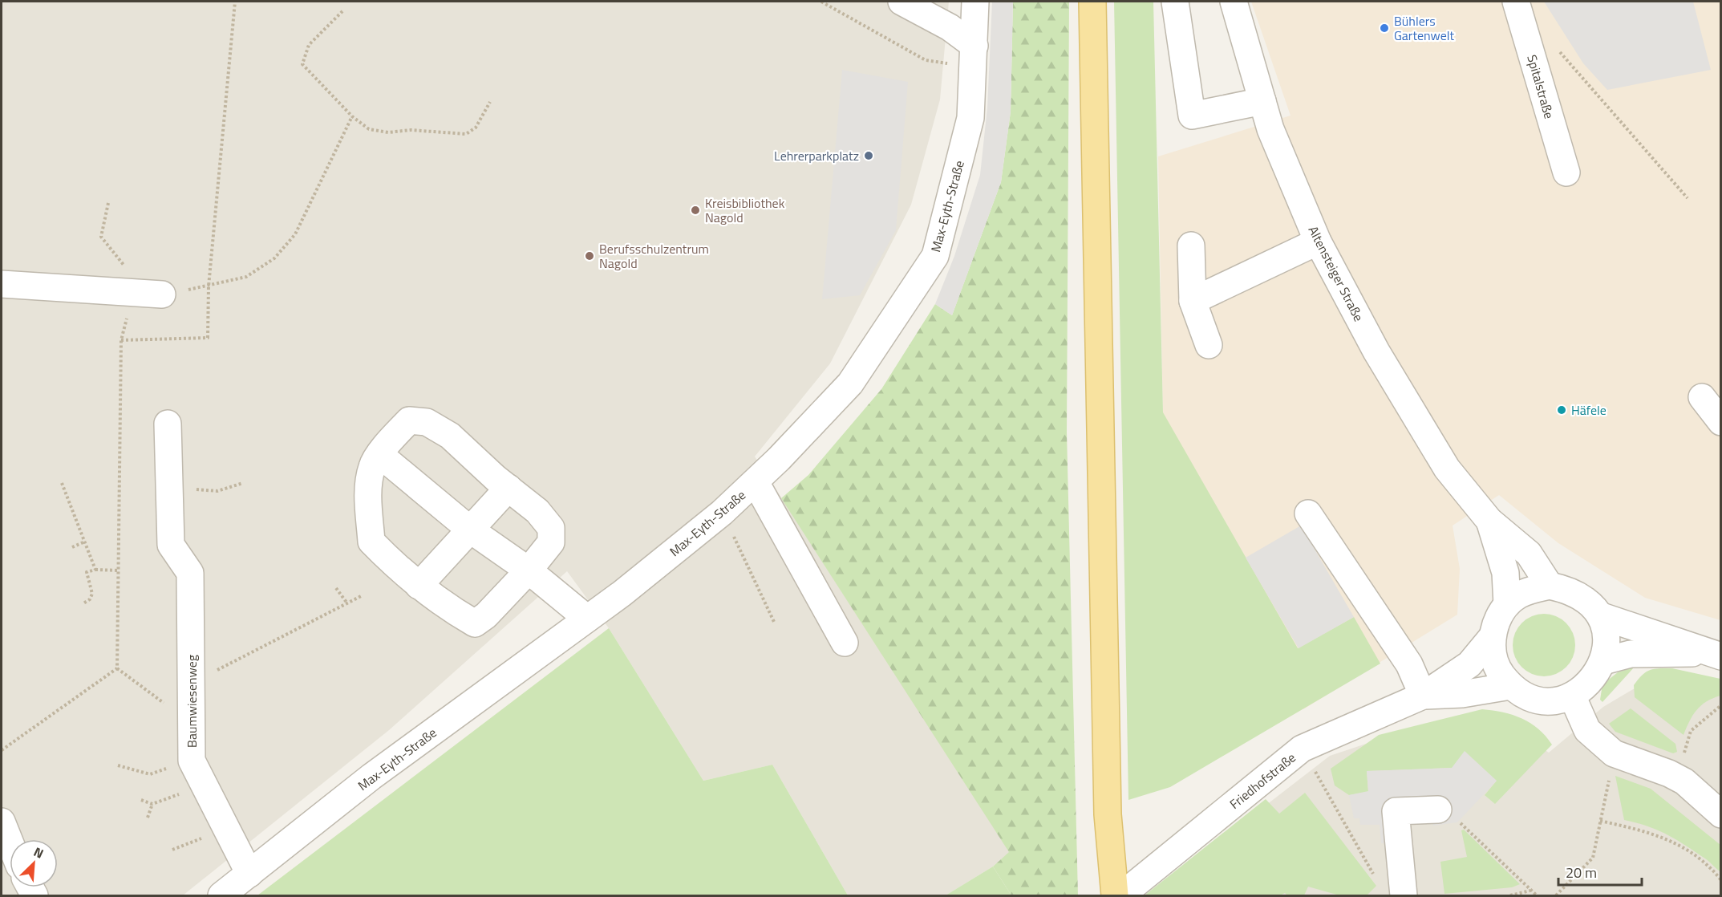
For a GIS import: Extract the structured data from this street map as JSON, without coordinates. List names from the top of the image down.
{
  "streets": {
    "street": [
      "Spitalstraße",
      "Max-Eyth-Straße",
      "Altensteiger Straße",
      "Baumwiesenweg",
      "Friedhofstraße"
    ]
  },
  "crossings": [
    ["Max-Eyth-Straße", "Baumwiesenweg"],
    ["Altensteiger Straße", "Friedhofstraße"]
  ],
  "places": [
    "Bühlers Gartenwelt",
    "Lehrerparkplatz",
    "Kreisbibliothek Nagold",
    "Berufsschulzentrum Nagold",
    "Häfele"
  ],
  "scale_bar": "20 m",
  "north": "top right"
}
